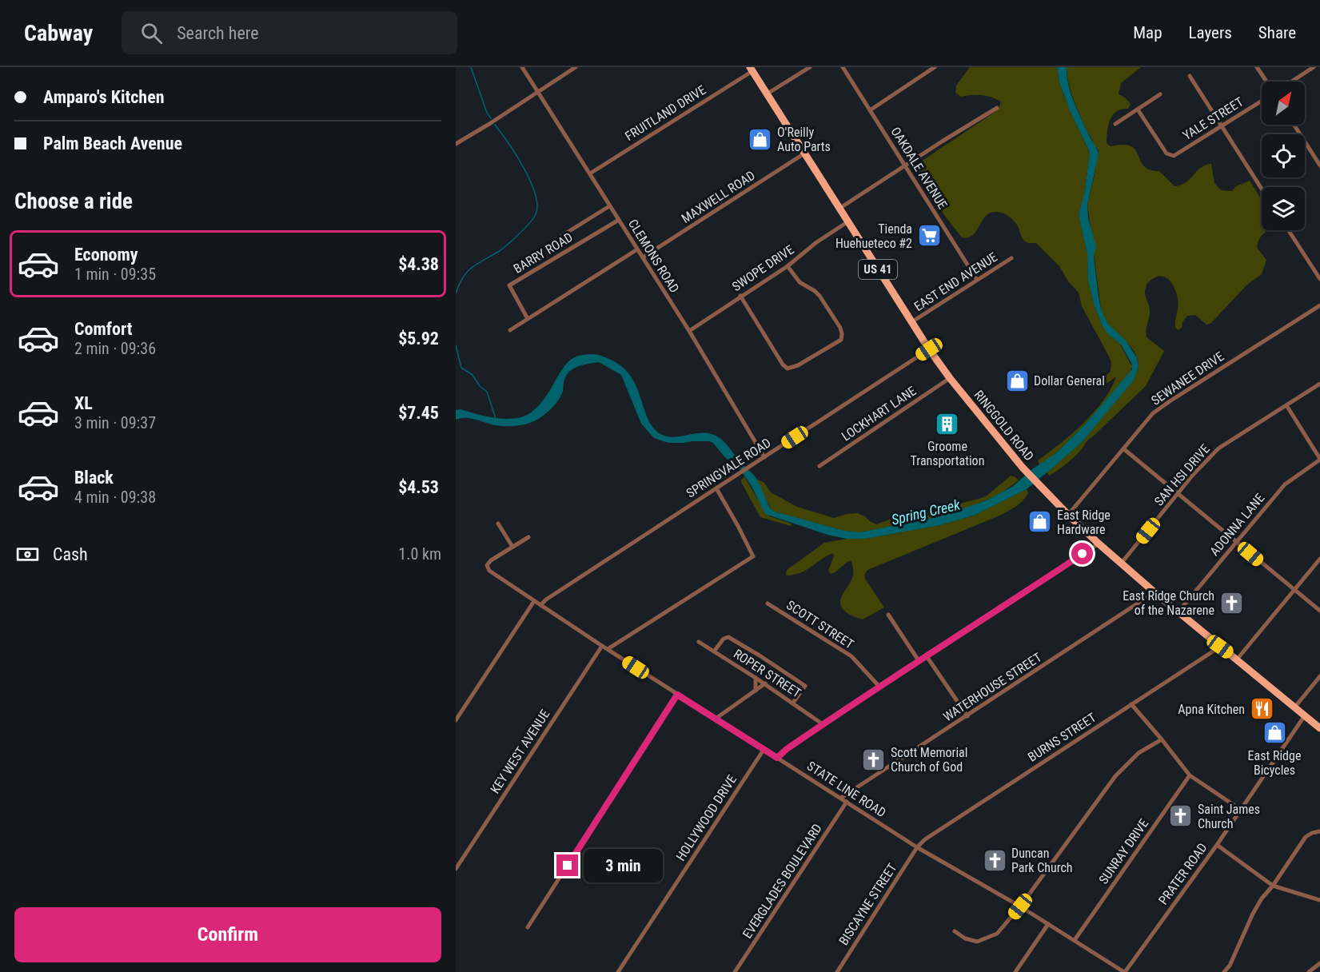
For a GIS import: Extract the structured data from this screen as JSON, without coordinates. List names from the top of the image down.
{
  "streets": {
    "main road": ["US 41", "RINGGOLD ROAD"],
    "street": [
      "FRUITLAND DRIVE",
      "YALE STREET",
      "OAKDALE AVENUE",
      "MAXWELL ROAD",
      "BARRY ROAD",
      "CLEMONS ROAD",
      "SWOPE DRIVE",
      "EAST END AVENUE",
      "SEWANEE DRIVE",
      "LOCKHART LANE",
      "SPRINGVALE ROAD",
      "SAN HSI DRIVE",
      "ADONNA LANE",
      "SCOTT STREET",
      "ROPER STREET",
      "WATERHOUSE STREET",
      "BURNS STREET",
      "KEY WEST AVENUE",
      "STATE LINE ROAD",
      "HOLLYWOOD DRIVE",
      "SUNRAY DRIVE",
      "PRATER ROAD",
      "EVERGLADES BOULEVARD",
      "BISCAYNE STREET"
    ]
  },
  "crossings": [
    ["FRUITLAND DRIVE", "CLEMONS ROAD"],
    ["FRUITLAND DRIVE", "RINGGOLD ROAD"],
    ["OAKDALE AVENUE", "EAST END AVENUE"],
    ["MAXWELL ROAD", "CLEMONS ROAD"],
    ["MAXWELL ROAD", "RINGGOLD ROAD"],
    ["BARRY ROAD", "CLEMONS ROAD"],
    ["CLEMONS ROAD", "SWOPE DRIVE"],
    ["CLEMONS ROAD", "SPRINGVALE ROAD"],
    ["SWOPE DRIVE", "RINGGOLD ROAD"],
    ["EAST END AVENUE", "RINGGOLD ROAD"],
    ["SEWANEE DRIVE", "RINGGOLD ROAD"],
    ["LOCKHART LANE", "RINGGOLD ROAD"],
    ["RINGGOLD ROAD", "SPRINGVALE ROAD"],
    ["RINGGOLD ROAD", "SAN HSI DRIVE"],
    ["RINGGOLD ROAD", "ADONNA LANE"],
    ["RINGGOLD ROAD", "WATERHOUSE STREET"],
    ["RINGGOLD ROAD", "BURNS STREET"],
    ["RINGGOLD ROAD", "PRATER ROAD"],
    ["SPRINGVALE ROAD", "STATE LINE ROAD"],
    ["WATERHOUSE STREET", "STATE LINE ROAD"],
    ["BURNS STREET", "STATE LINE ROAD"],
    ["BURNS STREET", "BISCAYNE STREET"],
    ["KEY WEST AVENUE", "STATE LINE ROAD"],
    ["STATE LINE ROAD", "HOLLYWOOD DRIVE"],
    ["STATE LINE ROAD", "SUNRAY DRIVE"],
    ["STATE LINE ROAD", "PRATER ROAD"],
    ["STATE LINE ROAD", "EVERGLADES BOULEVARD"],
    ["STATE LINE ROAD", "BISCAYNE STREET"]
  ],
  "water": ["Spring Creek"],
  "places": {
    "shop": [
      "O'Reilly Auto Parts",
      "Dollar General",
      "East Ridge Hardware",
      "East Ridge Bicycles"
    ],
    "supermarket": ["Tienda Huehueteco #2"],
    "building": ["Groome Transportation"],
    "church": [
      "East Ridge Church of the Nazarene",
      "Scott Memorial Church of God",
      "Saint James Church",
      "Duncan Park Church"
    ],
    "restaurant": ["Apna Kitchen"]
  },
  "north": "top right",
  "page": {
    "header": "Cabway",
    "search": "Search here",
    "nav": ["Map", "Layers", "Share"],
    "banner": ["Amparo's Kitchen", "Palm Beach Avenue"],
    "heading": "Choose a ride",
    "list": [
      {
        "name": "Economy",
        "note": "1 min · 09:35",
        "value": "$4.38"
      },
      {
        "name": "Comfort",
        "note": "2 min · 09:36",
        "value": "$5.92"
      },
      {
        "name": "XL",
        "note": "3 min · 09:37",
        "value": "$7.45"
      },
      {
        "name": "Black",
        "note": "4 min · 09:38",
        "value": "$4.53"
      }
    ],
    "pay": ["Cash", "1.0 km"],
    "bubble": "3 min",
    "buttons": "Confirm"
  }
}
